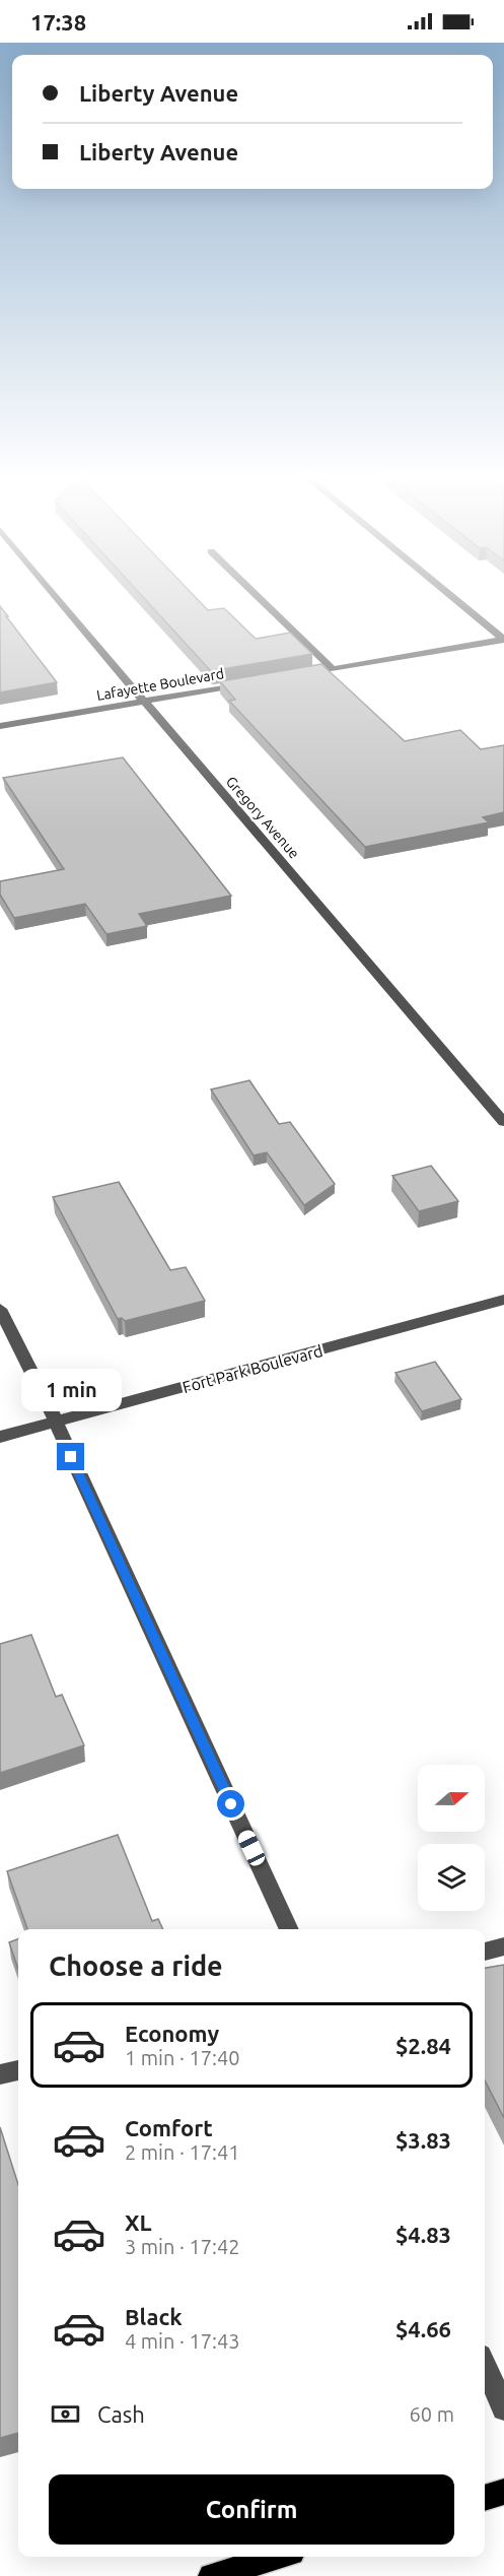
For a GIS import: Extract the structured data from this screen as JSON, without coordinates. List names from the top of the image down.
{
  "streets": {
    "street": ["Lafayette Boulevard", "Gregory Avenue", "Fort Park Boulevard"]
  },
  "crossings": [
    ["Lafayette Boulevard", "Gregory Avenue"]
  ],
  "north": "right",
  "page": {
    "status": "17:38",
    "banner": ["Liberty Avenue", "Liberty Avenue"],
    "bubble": "1 min",
    "heading": "Choose a ride",
    "list": [
      {
        "name": "Economy",
        "note": "1 min · 17:40",
        "value": "$2.84"
      },
      {
        "name": "Comfort",
        "note": "2 min · 17:41",
        "value": "$3.83"
      },
      {
        "name": "XL",
        "note": "3 min · 17:42",
        "value": "$4.83"
      },
      {
        "name": "Black",
        "note": "4 min · 17:43",
        "value": "$4.66"
      }
    ],
    "pay": ["Cash", "60 m"],
    "buttons": "Confirm"
  }
}
